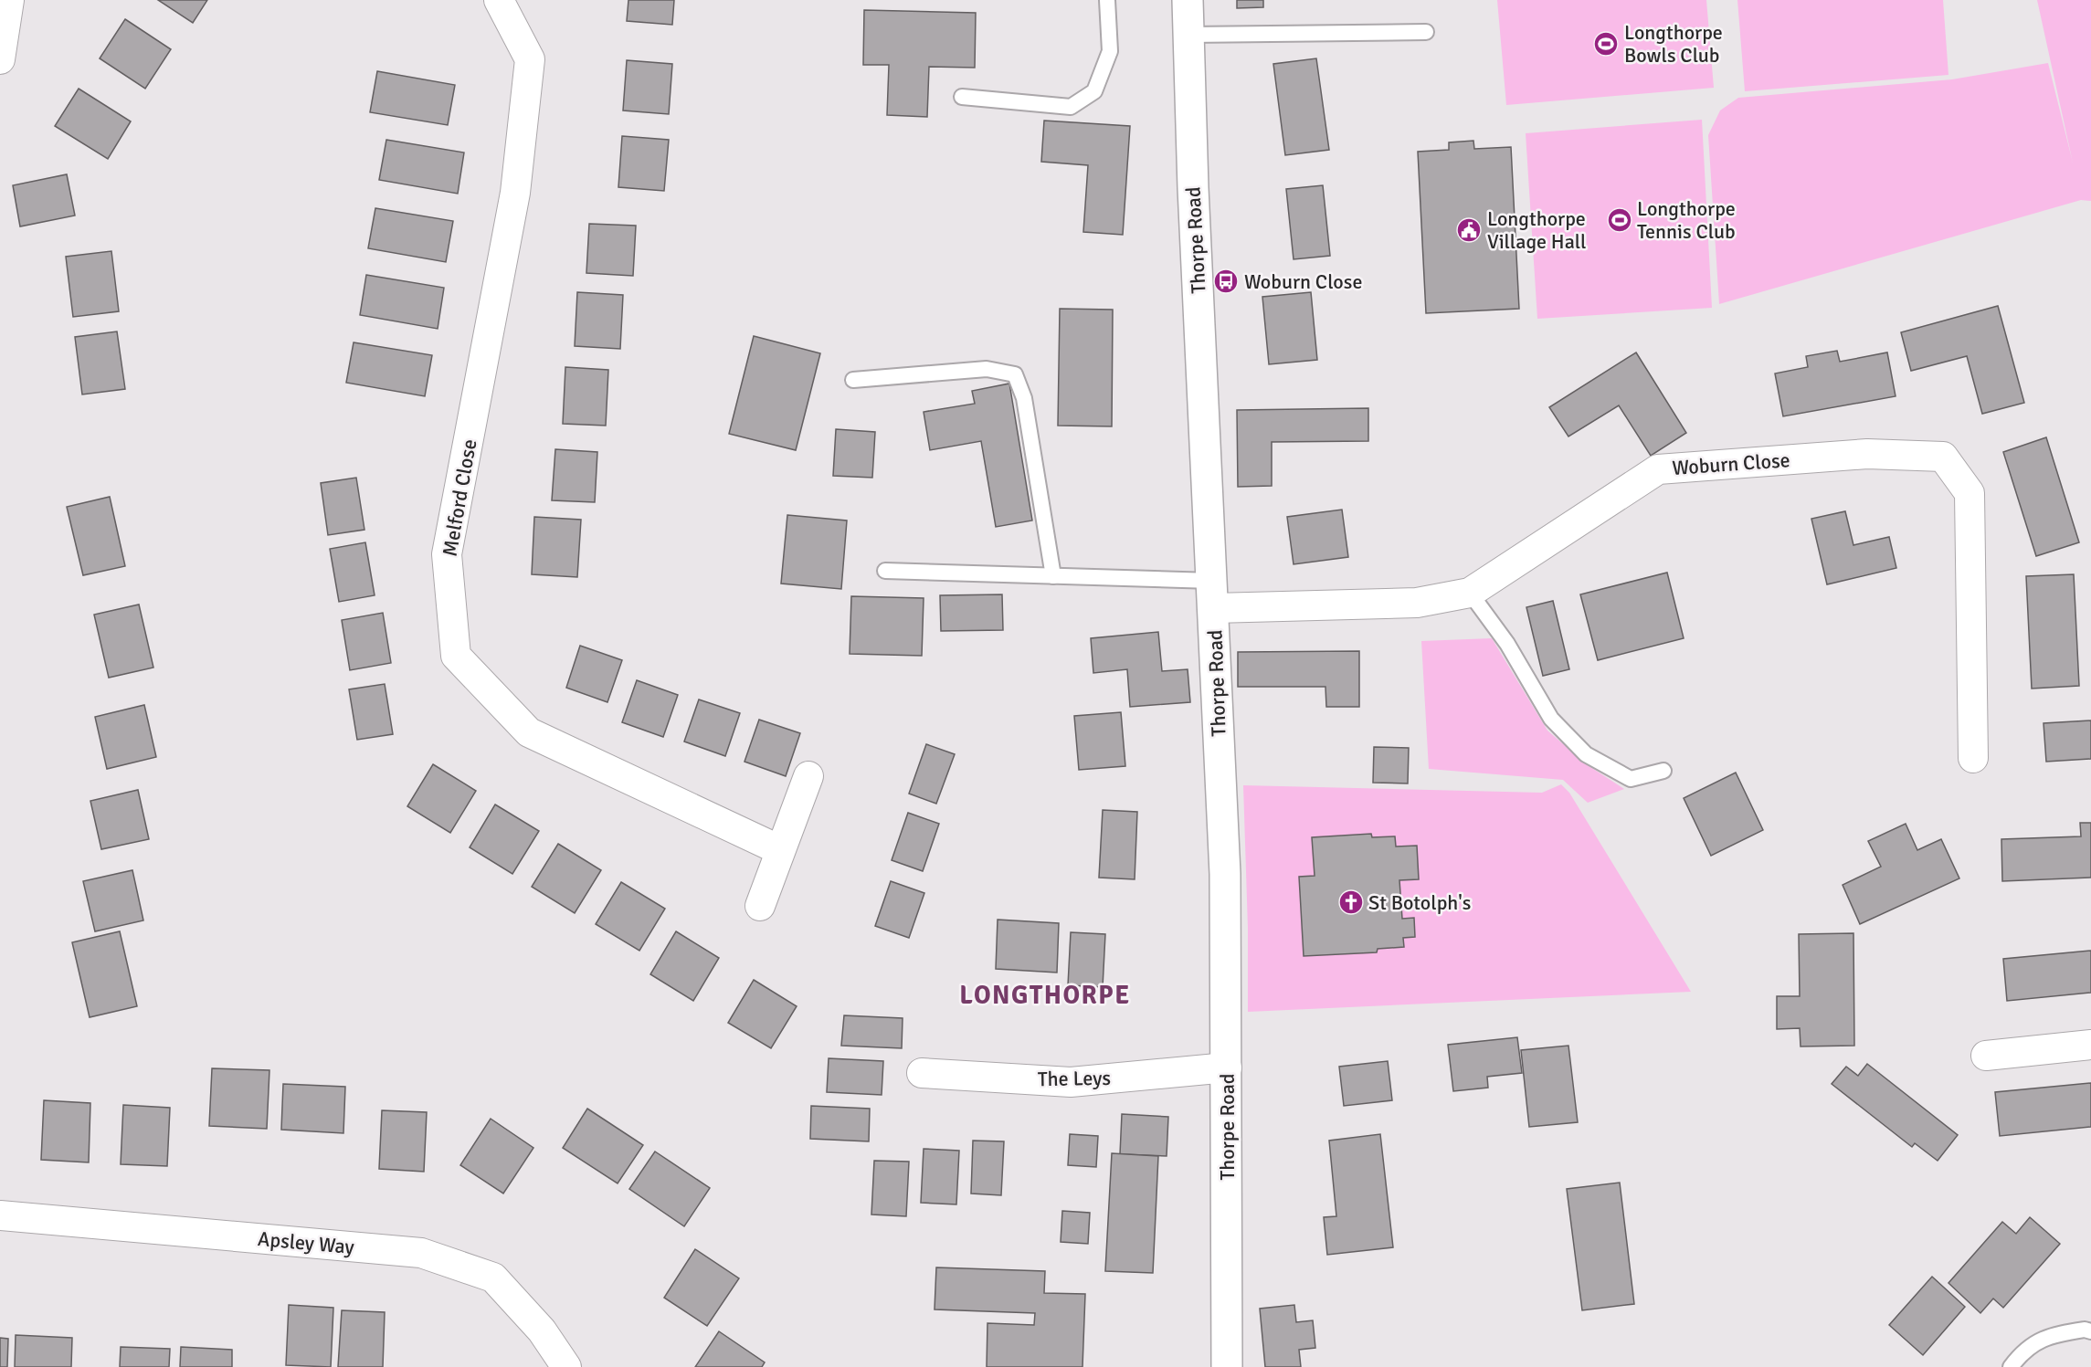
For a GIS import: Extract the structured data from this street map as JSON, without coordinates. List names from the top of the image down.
{
  "streets": {
    "street": [
      "Thorpe Road",
      "Woburn Close",
      "Melford Close",
      "The Leys",
      "Apsley Way"
    ]
  },
  "crossings": [
    ["Thorpe Road", "Woburn Close"],
    ["Thorpe Road", "The Leys"]
  ],
  "districts": ["LONGTHORPE"],
  "places": {
    "sports": ["Longthorpe Bowls Club", "Longthorpe Tennis Club"],
    "public building": ["Longthorpe Village Hall"],
    "bus stop": ["Woburn Close"],
    "church": ["St Botolph's"]
  }
}
